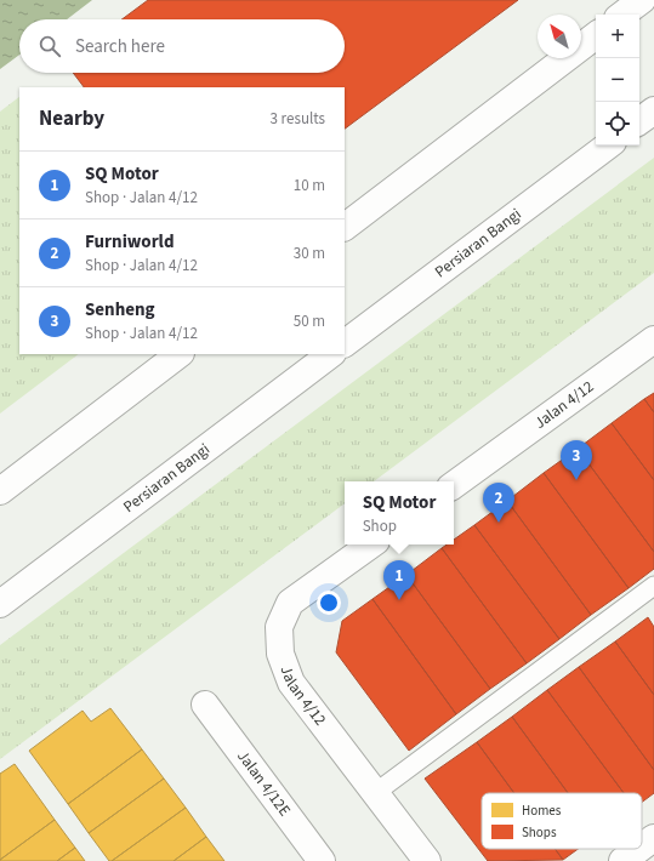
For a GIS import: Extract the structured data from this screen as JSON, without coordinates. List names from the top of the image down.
{
  "streets": {
    "main road": ["Persiaran Bangi", "Jalan 4/12", "Jalan 4/12E"]
  },
  "legend": ["Homes", "Shops"],
  "north": "top left",
  "page": {
    "map_buttons": ["+", "−"],
    "search": "Search here",
    "heading": ["Nearby", "3 results"],
    "list": [
      {
        "mark": "1",
        "name": "SQ Motor",
        "note": "Shop · Jalan 4/12",
        "value": "10 m"
      },
      {
        "mark": "2",
        "name": "Furniworld",
        "note": "Shop · Jalan 4/12",
        "value": "30 m"
      },
      {
        "mark": "3",
        "name": "Senheng",
        "note": "Shop · Jalan 4/12",
        "value": "50 m"
      }
    ],
    "pins": ["3", "2", "1"],
    "popup": ["SQ Motor", "Shop"]
  }
}
